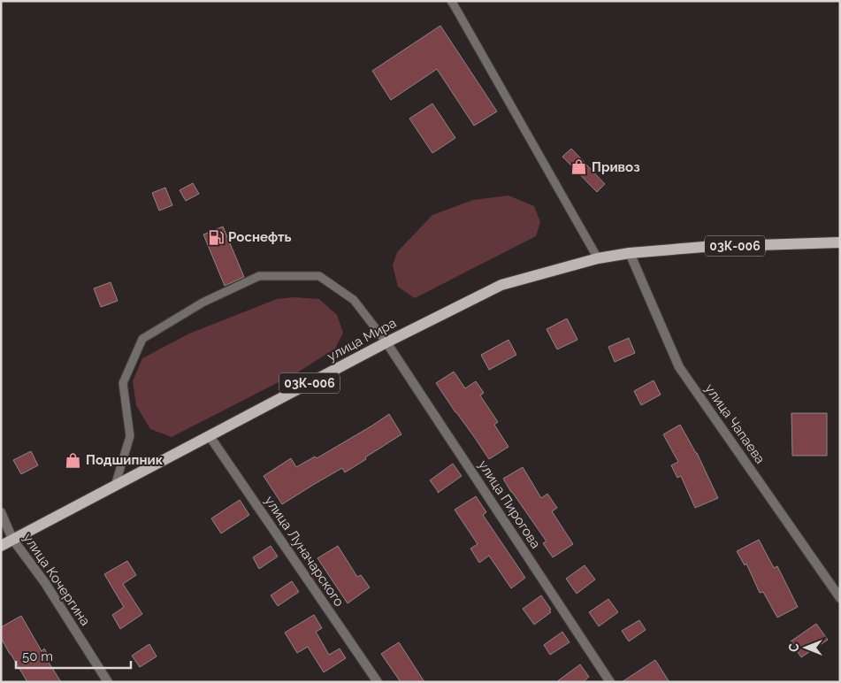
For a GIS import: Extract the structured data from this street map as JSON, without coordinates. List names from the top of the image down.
{
  "streets": {
    "main road": ["03К-006", "улица Мира"],
    "street": [
      "улица Чапаева",
      "улица Пирогова",
      "улица Луначарского",
      "улица Кочергина"
    ]
  },
  "crossings": [
    ["03К-006", "улица Мира"],
    ["03К-006", "улица Чапаева"],
    ["улица Мира", "улица Чапаева"],
    ["улица Мира", "улица Пирогова"],
    ["улица Мира", "улица Луначарского"],
    ["улица Мира", "улица Кочергина"]
  ],
  "places": {
    "shop": ["Привоз", "Подшипник"],
    "fuel station": ["Роснефть"]
  },
  "scale_bar": "50 m",
  "north": "left"
}
